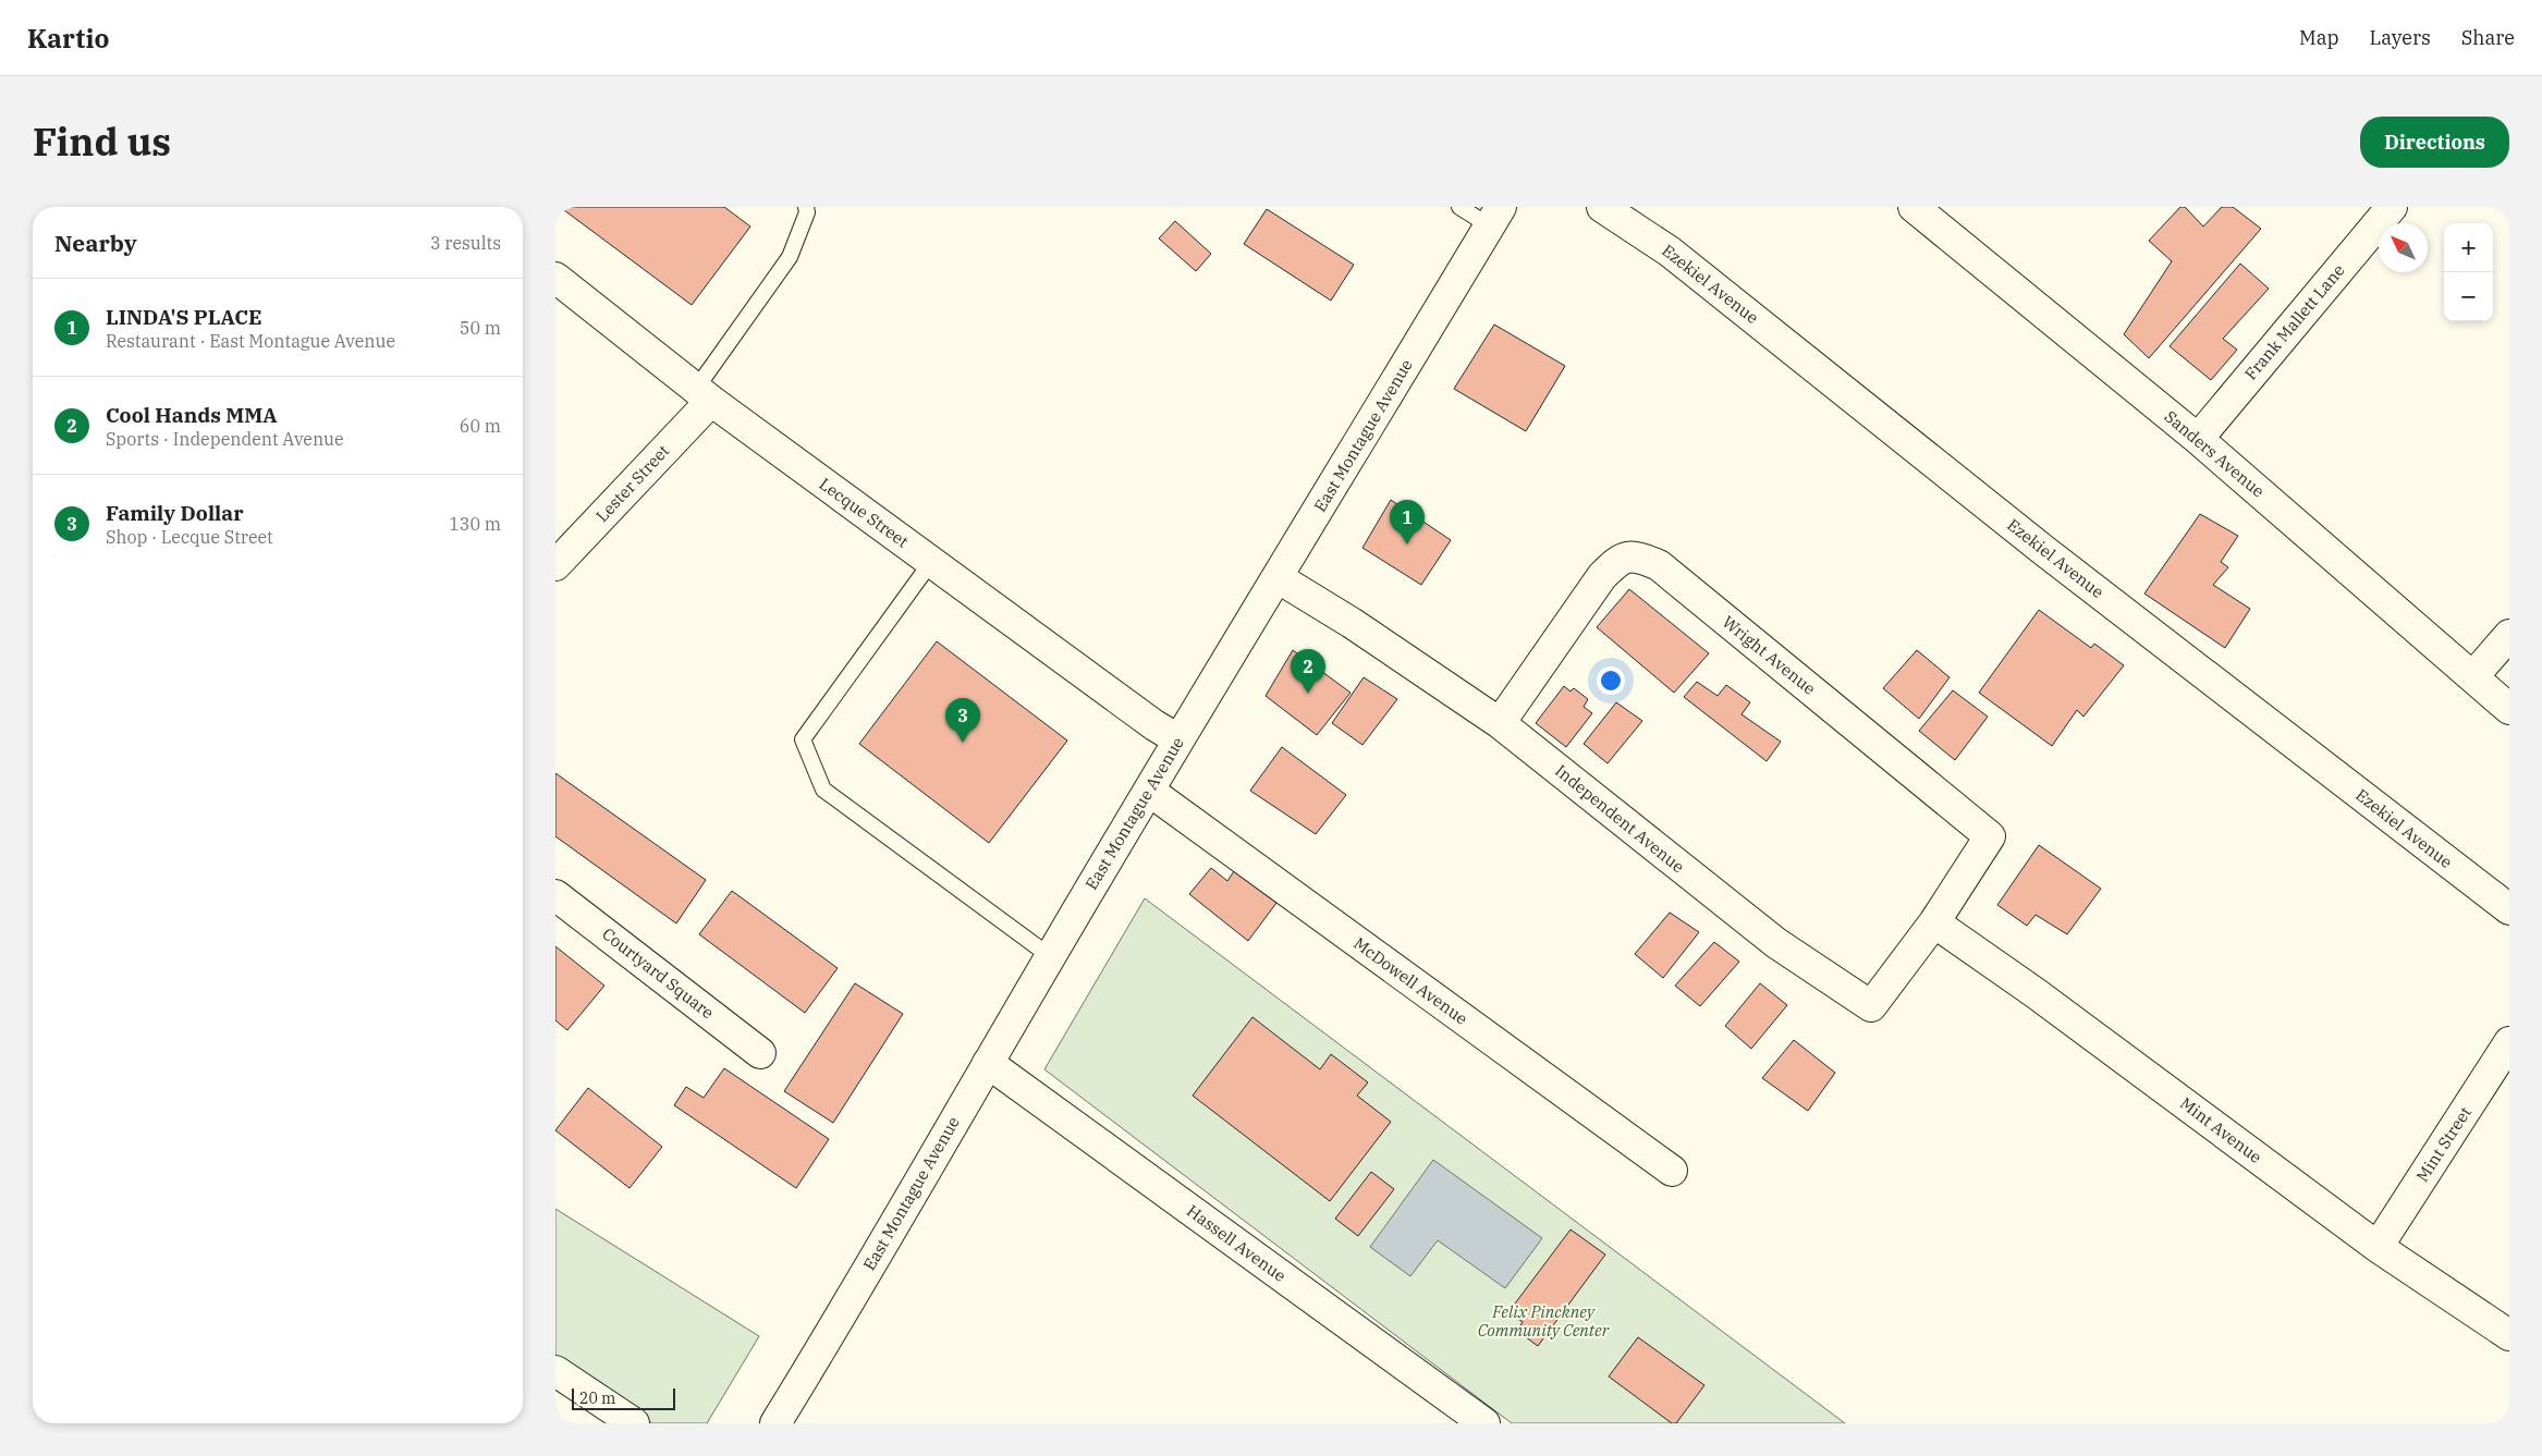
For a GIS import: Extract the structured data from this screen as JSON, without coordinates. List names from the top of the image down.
{
  "streets": {
    "street": [
      "Ezekiel Avenue",
      "Frank Mallett Lane",
      "East Montague Avenue",
      "Sanders Avenue",
      "Lester Street",
      "Lecque Street",
      "Wright Avenue",
      "Independent Avenue",
      "Courtyard Square",
      "McDowell Avenue",
      "Mint Avenue",
      "Mint Street",
      "Hassell Avenue"
    ]
  },
  "crossings": [
    ["Frank Mallett Lane", "Sanders Avenue"],
    ["East Montague Avenue", "Lecque Street"],
    ["East Montague Avenue", "Independent Avenue"],
    ["East Montague Avenue", "McDowell Avenue"],
    ["East Montague Avenue", "Hassell Avenue"],
    ["Lester Street", "Lecque Street"],
    ["Wright Avenue", "Independent Avenue"],
    ["Wright Avenue", "Mint Avenue"],
    ["Independent Avenue", "Mint Avenue"],
    ["Mint Avenue", "Mint Street"]
  ],
  "parks": ["Felix Pinckney Community Center"],
  "scale_bar": "20 m",
  "north": "top left",
  "page": {
    "header": "Kartio",
    "nav": ["Map", "Layers", "Share"],
    "title": "Find us",
    "buttons": "Directions",
    "heading": ["Nearby", "3 results"],
    "map_buttons": ["+", "−"],
    "list": [
      {
        "mark": "1",
        "name": "LINDA'S PLACE",
        "note": "Restaurant · East Montague Avenue",
        "value": "50 m"
      },
      {
        "mark": "2",
        "name": "Cool Hands MMA",
        "note": "Sports · Independent Avenue",
        "value": "60 m"
      },
      {
        "mark": "3",
        "name": "Family Dollar",
        "note": "Shop · Lecque Street",
        "value": "130 m"
      }
    ],
    "pins": ["1", "2", "3"],
    "scale": "20 m"
  }
}
